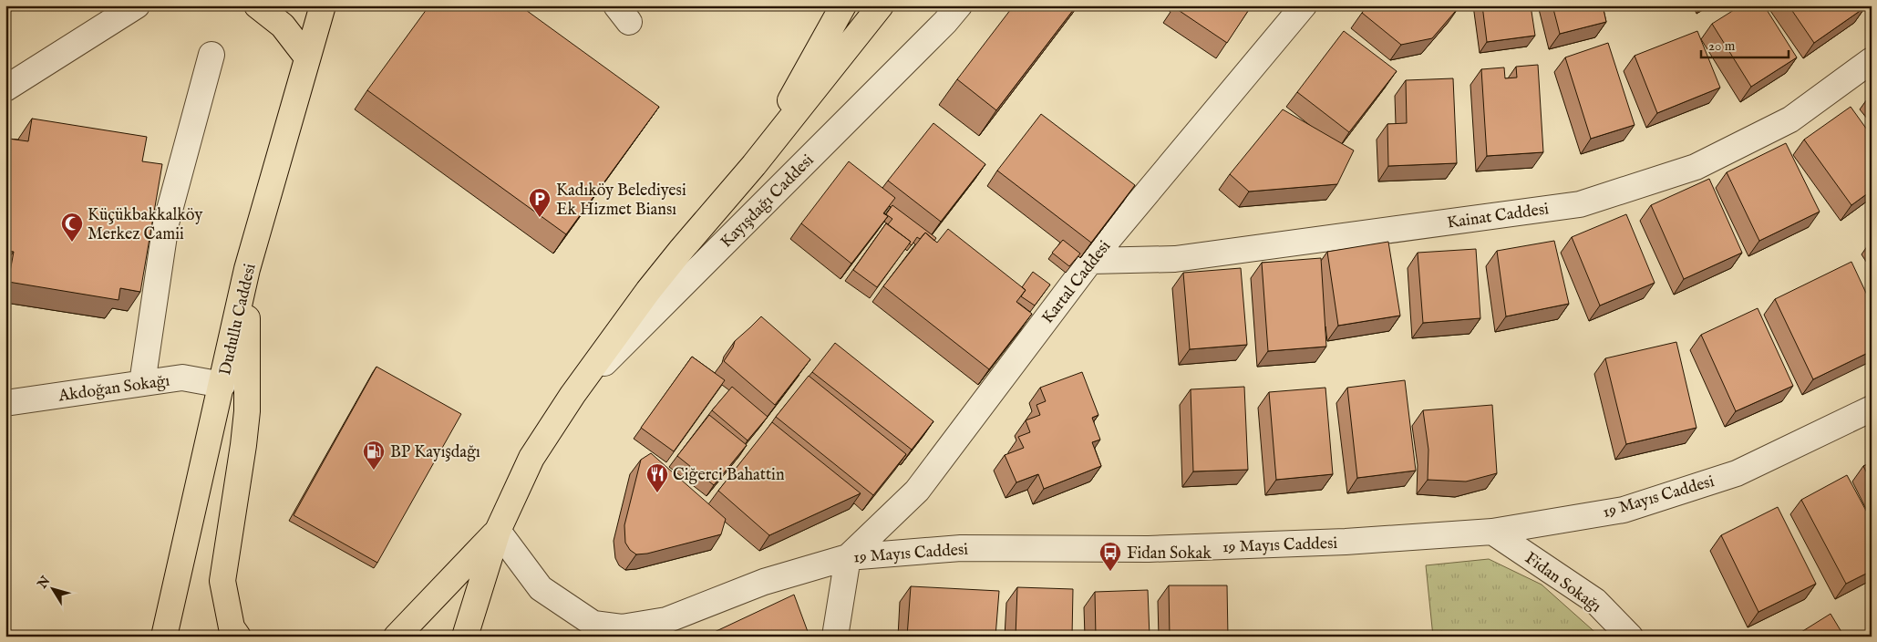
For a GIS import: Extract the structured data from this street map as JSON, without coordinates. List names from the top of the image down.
{
  "streets": {
    "main road": ["Kayışdağı Caddesi", "Dudullu Caddesi"],
    "street": [
      "Kainat Caddesi",
      "Kartal Caddesi",
      "Akdoğan Sokağı",
      "19 Mayıs Caddesi",
      "Fidan Sokağı"
    ]
  },
  "crossings": [
    ["Kayışdağı Caddesi", "19 Mayıs Caddesi"],
    ["Kainat Caddesi", "Kartal Caddesi"],
    ["Kartal Caddesi", "19 Mayıs Caddesi"],
    ["Dudullu Caddesi", "Akdoğan Sokağı"],
    ["19 Mayıs Caddesi", "Fidan Sokağı"]
  ],
  "places": {
    "parking": ["Kadıköy Belediyesi Ek Hizmet Biansı"],
    "mosque": ["Küçükbakkalköy Merkez Camii"],
    "fuel station": ["BP Kayışdağı"],
    "restaurant": ["Ciğerci Bahattin"],
    "bus stop": ["Fidan Sokak"]
  },
  "scale_bar": "20 m",
  "north": "top left"
}
